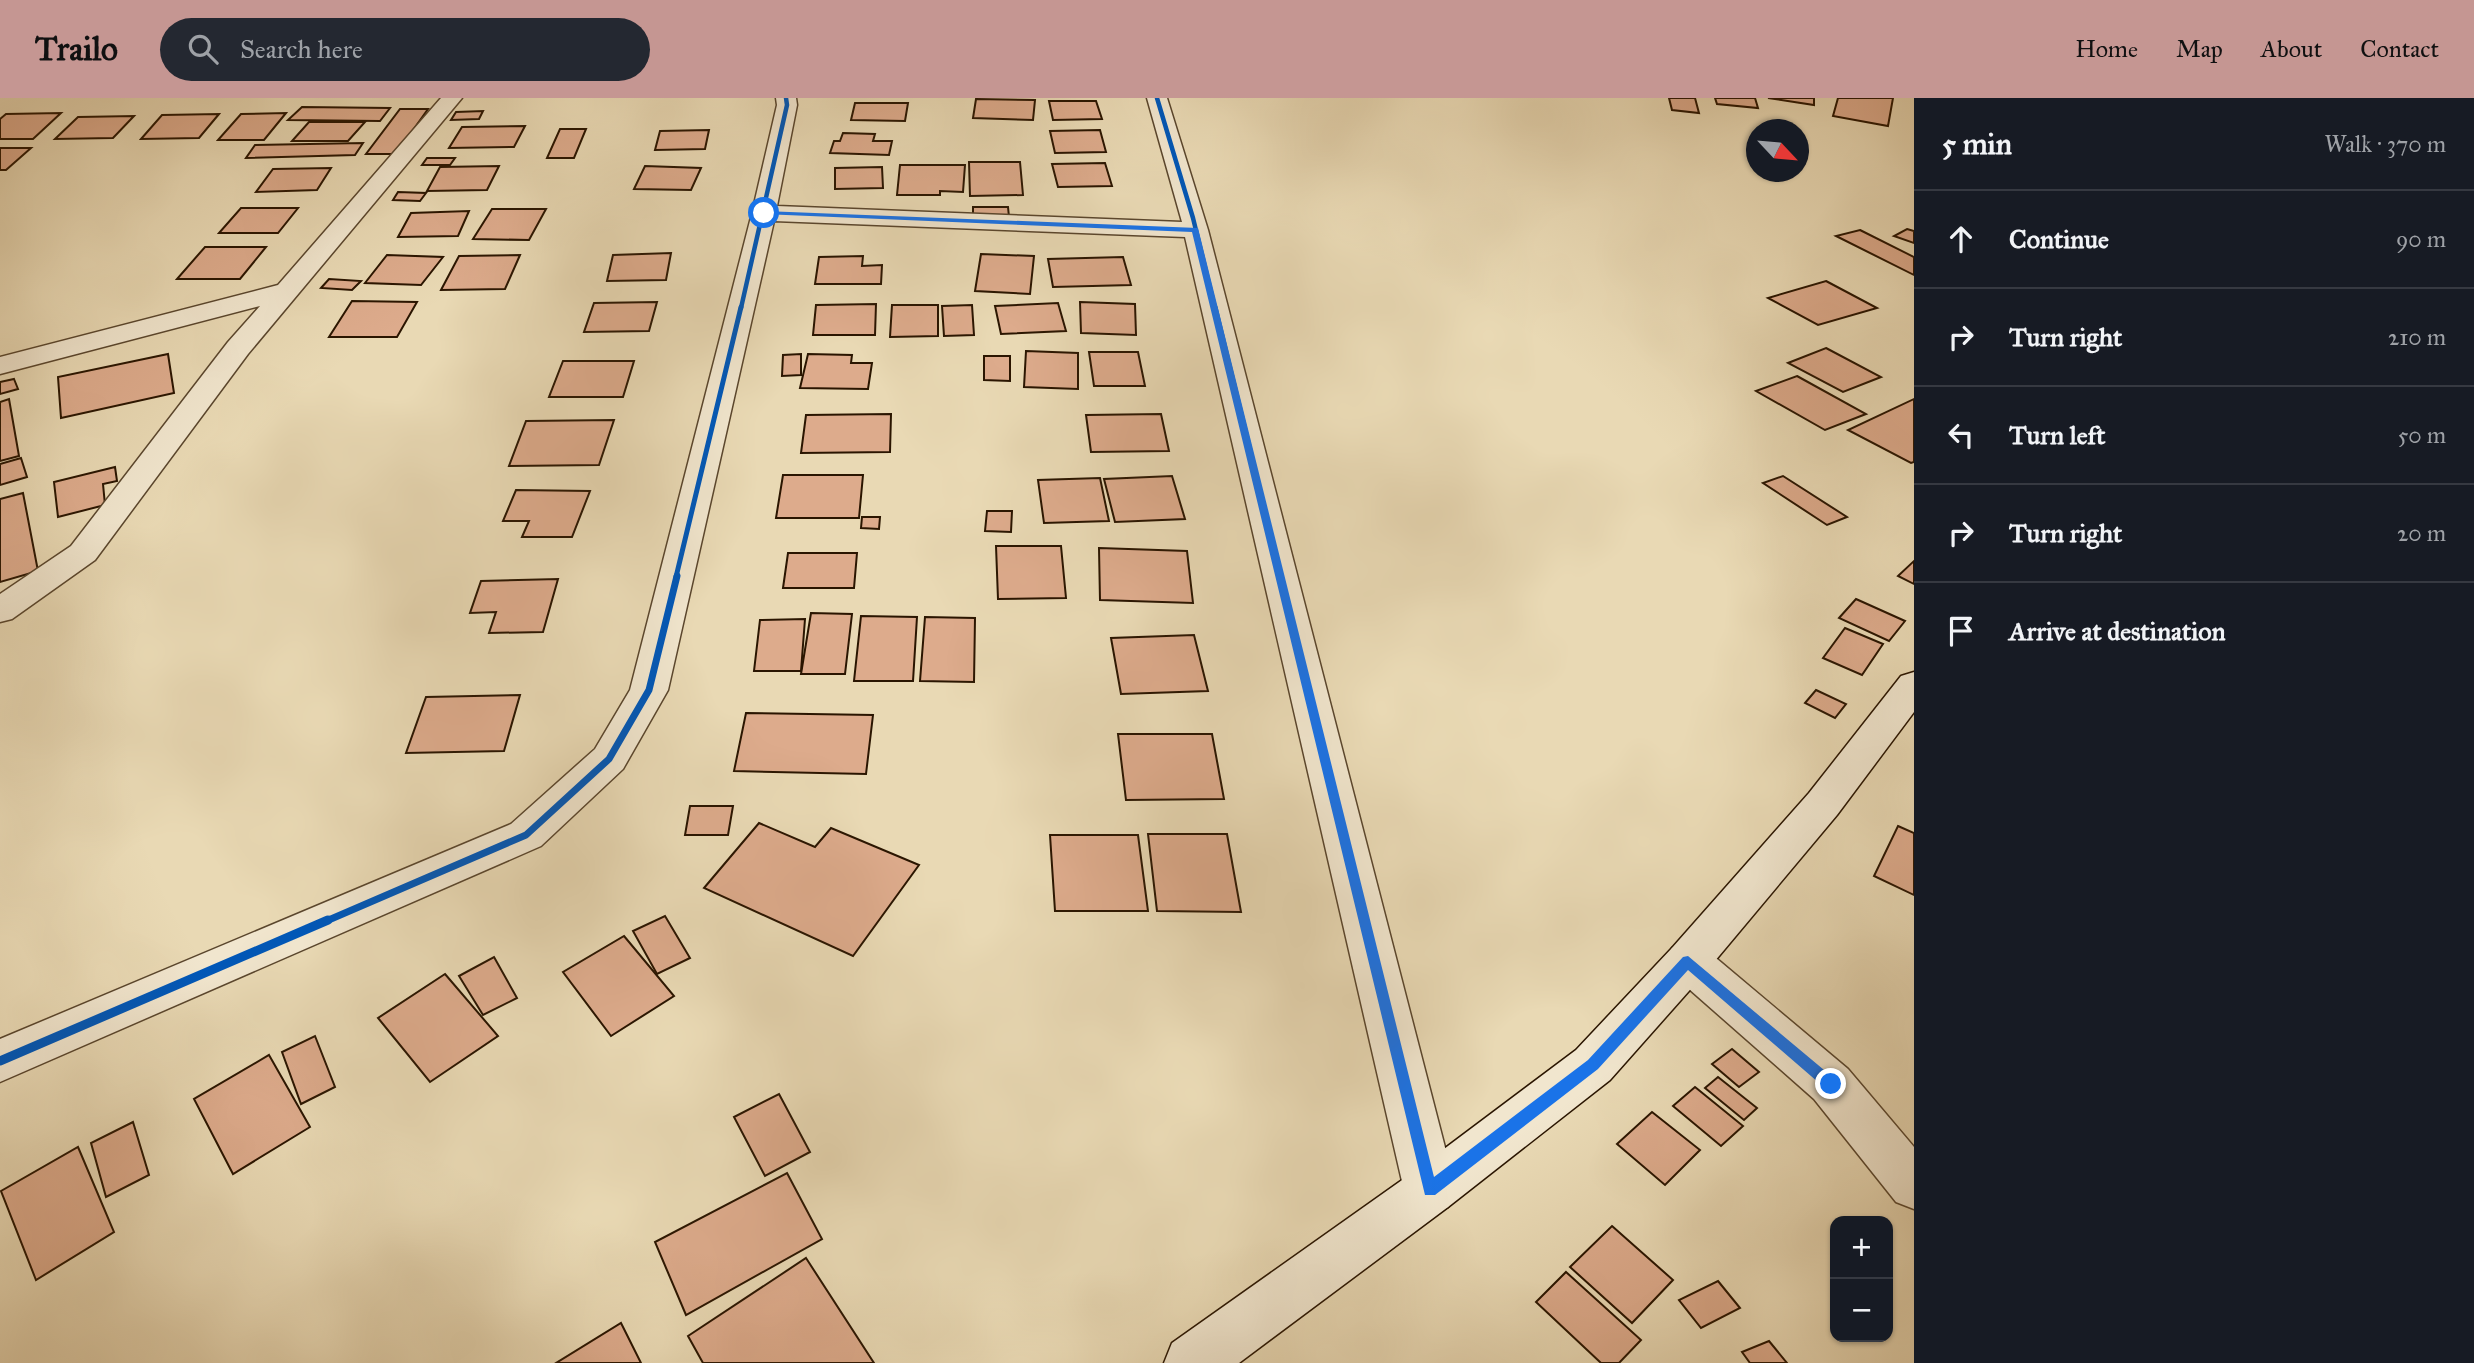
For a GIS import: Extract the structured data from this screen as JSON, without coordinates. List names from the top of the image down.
{
  "north": "bottom right",
  "page": {
    "header": "Trailo",
    "search": "Search here",
    "nav": [
      "Home",
      "Map",
      "About",
      "Contact"
    ],
    "heading": ["5 min", "Walk · 370 m"],
    "list": [
      ["Continue", "90 m"],
      ["Turn right", "210 m"],
      ["Turn left", "50 m"],
      ["Turn right", "20 m"],
      "Arrive at destination"
    ],
    "map_buttons": ["+", "−"]
  }
}
